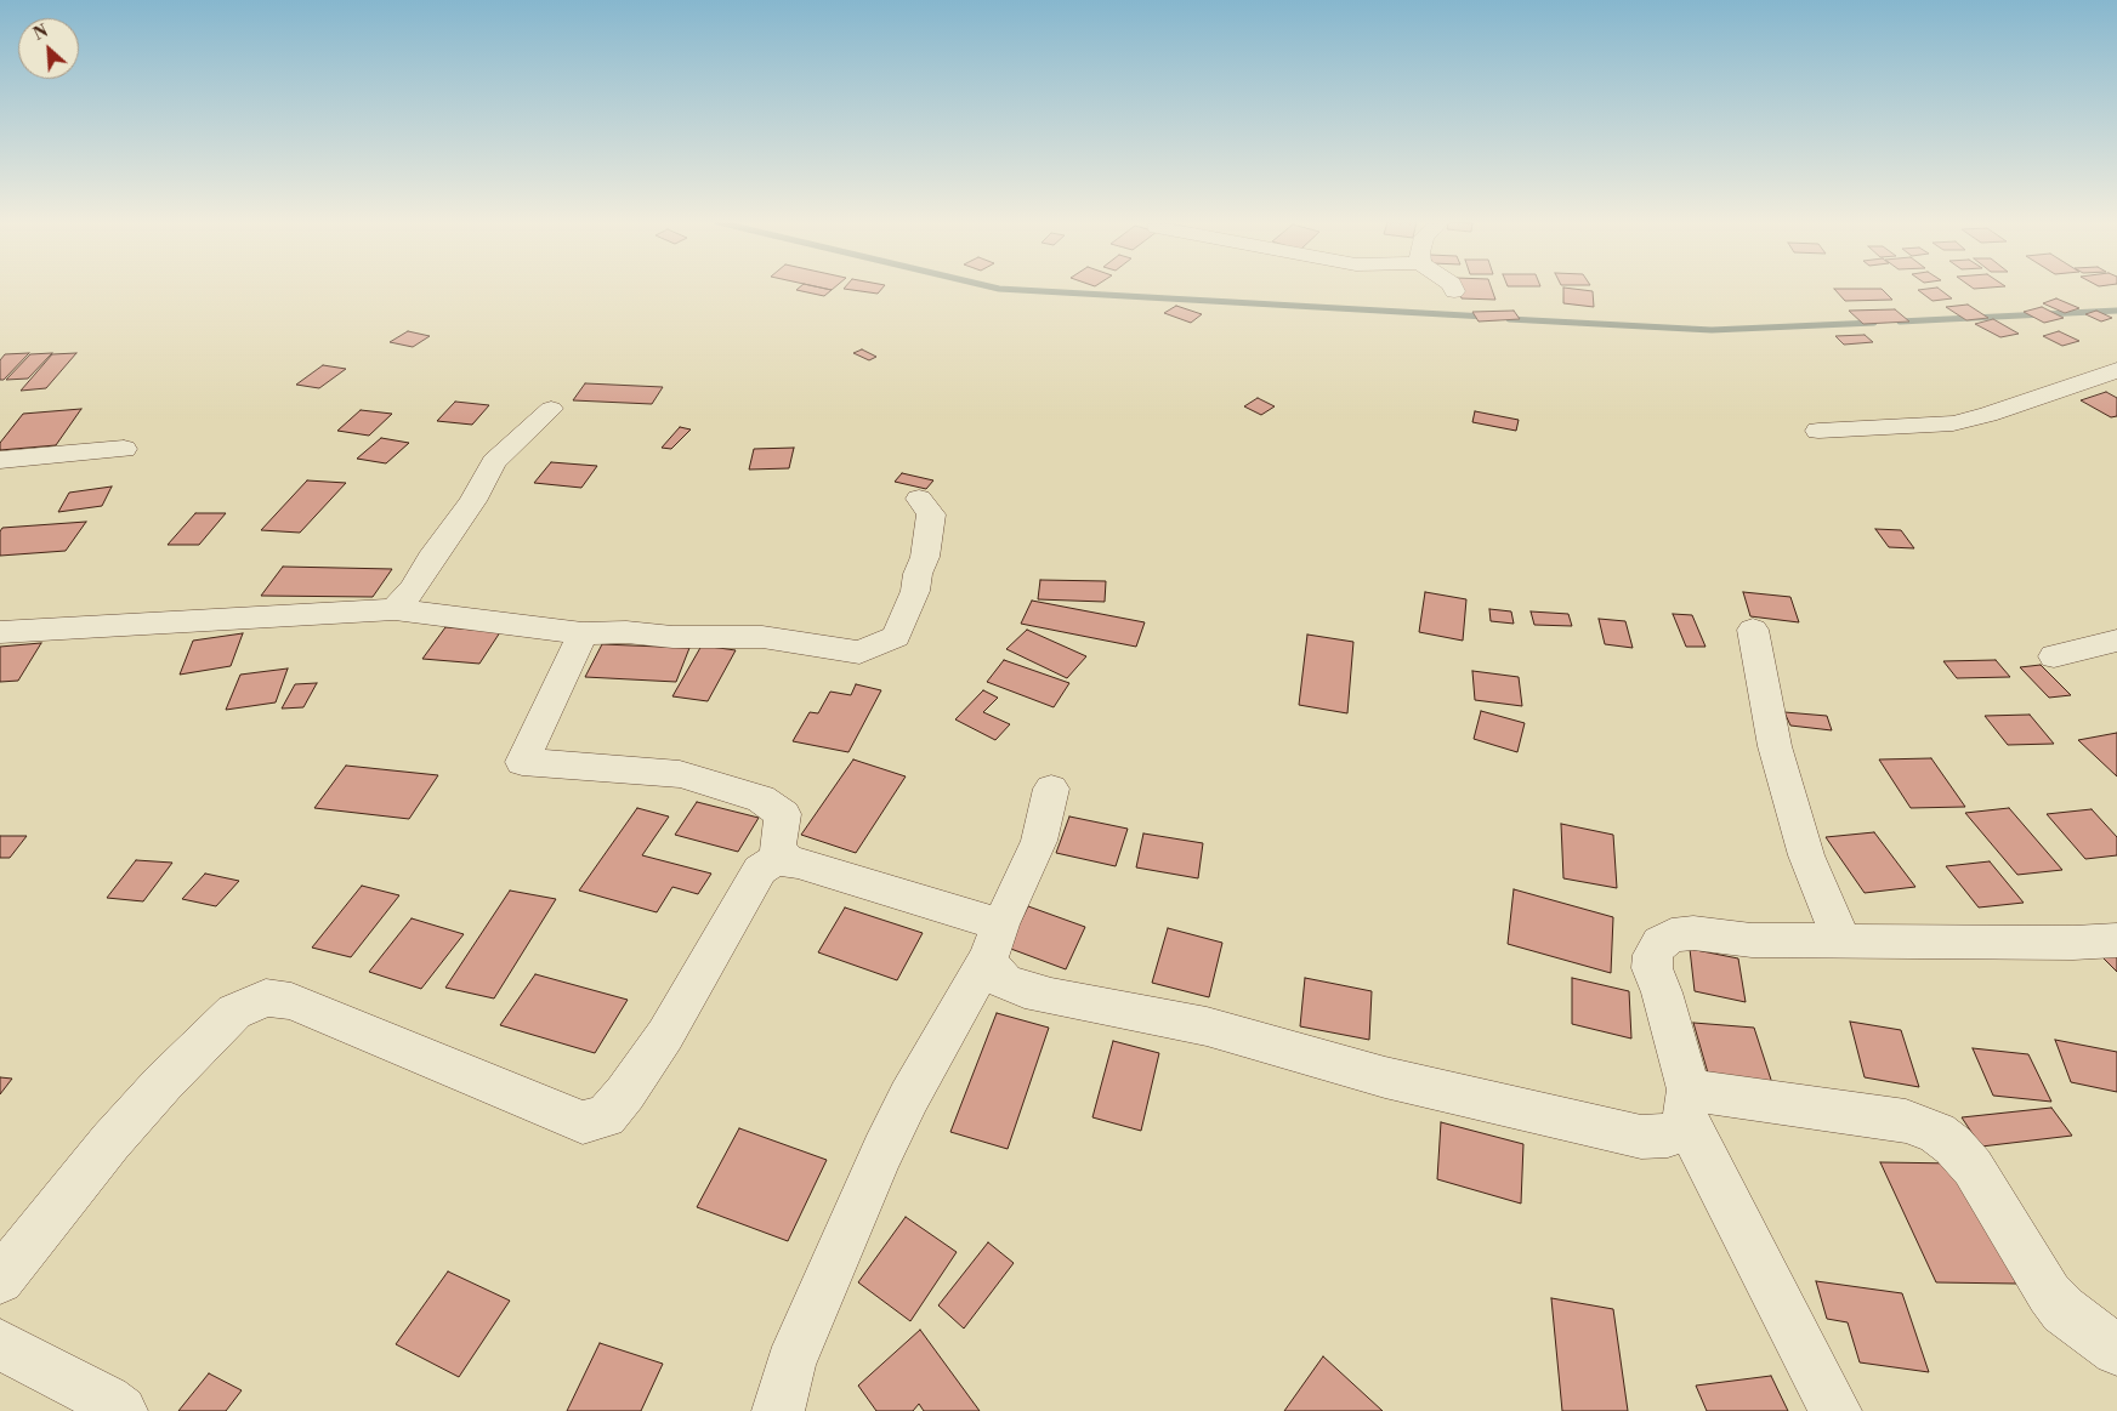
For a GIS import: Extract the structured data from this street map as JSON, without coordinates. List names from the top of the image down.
{
  "north": "top left"
}
